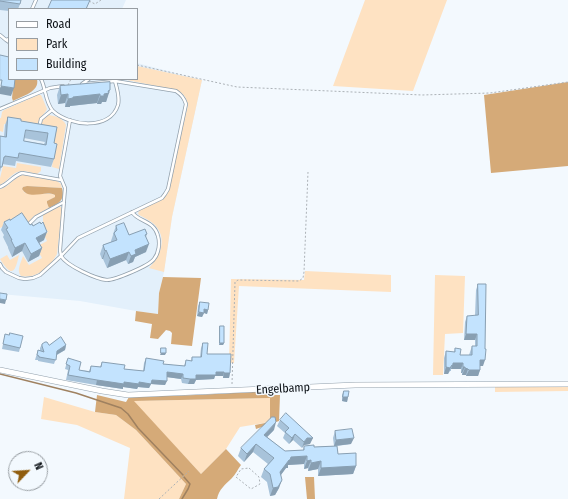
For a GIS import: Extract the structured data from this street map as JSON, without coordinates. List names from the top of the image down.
{
  "streets": {
    "street": ["Engelbamp"]
  },
  "legend": ["Road", "Park", "Building"],
  "north": "top right"
}
